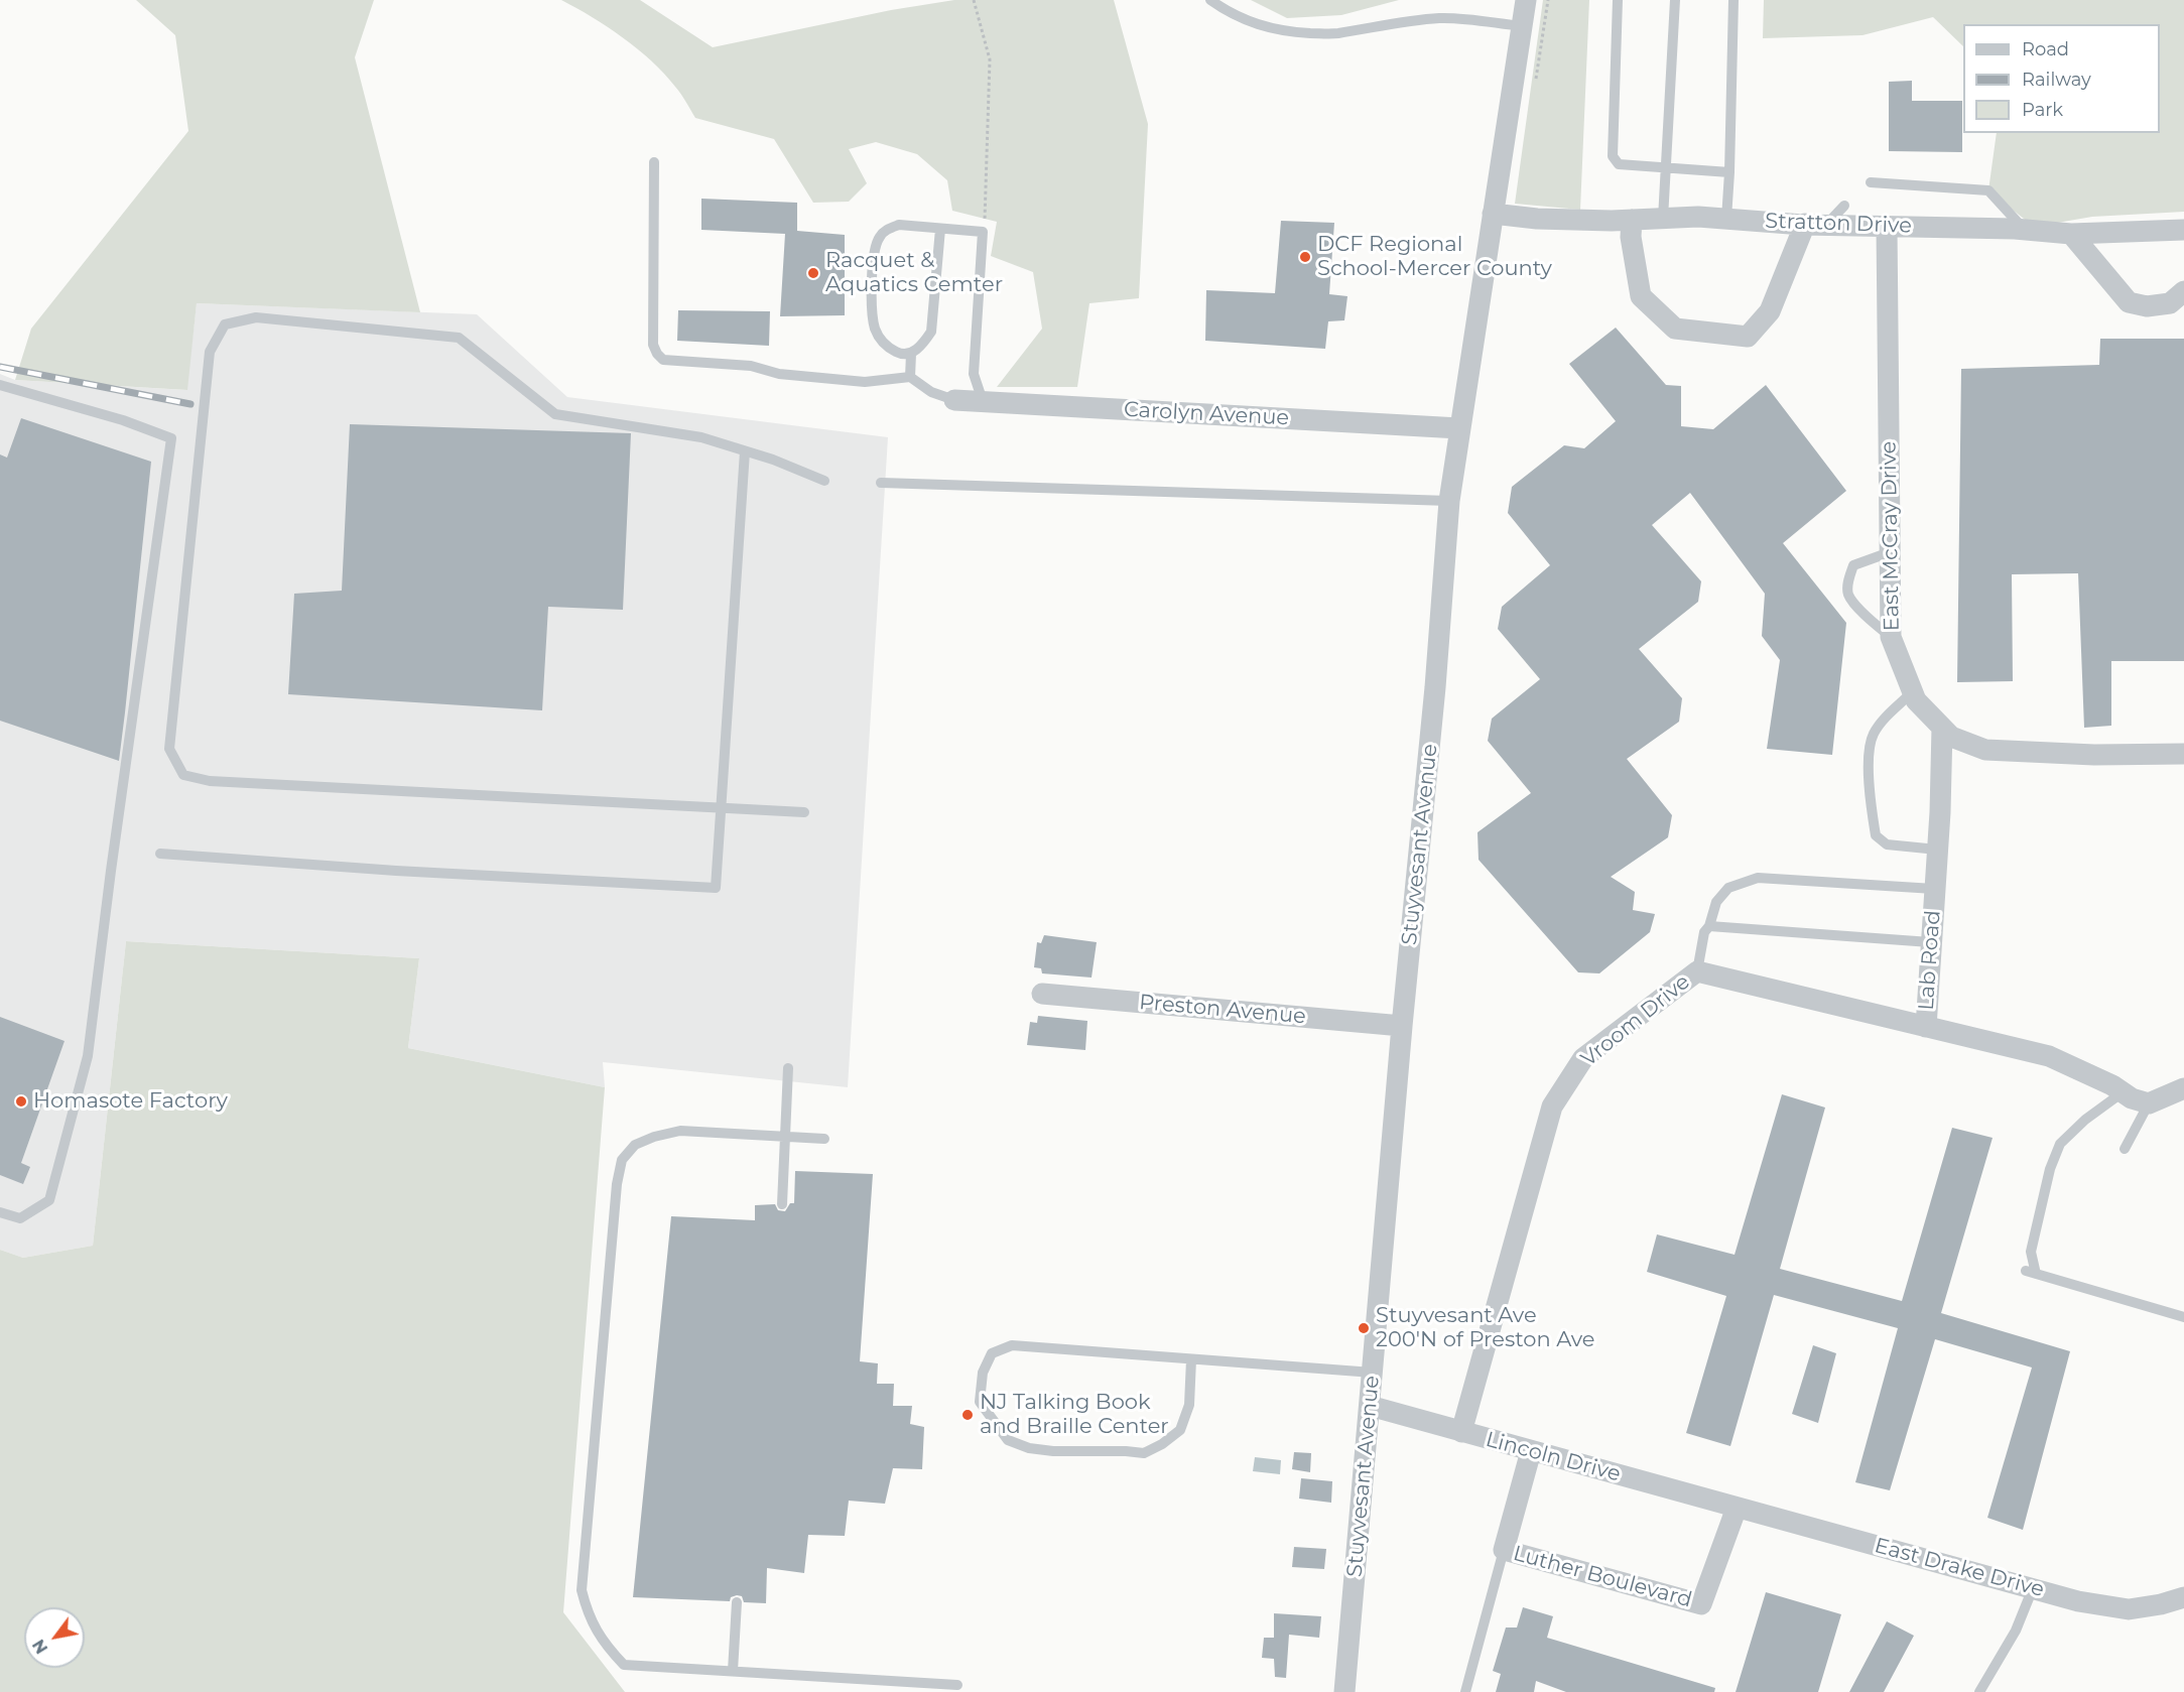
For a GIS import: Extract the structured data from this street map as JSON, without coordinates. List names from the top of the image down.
{
  "streets": {
    "street": [
      "Stratton Drive",
      "Carolyn Avenue",
      "East McCray Drive",
      "Stuyvesant Avenue",
      "Lab Road",
      "Preston Avenue",
      "Vroom Drive",
      "Lincoln Drive",
      "East Drake Drive",
      "Luther Boulevard"
    ]
  },
  "crossings": [
    ["Stratton Drive", "East McCray Drive"],
    ["Stratton Drive", "Stuyvesant Avenue"],
    ["Carolyn Avenue", "Stuyvesant Avenue"],
    ["East McCray Drive", "Lab Road"],
    ["Stuyvesant Avenue", "Preston Avenue"],
    ["Stuyvesant Avenue", "Lincoln Drive"],
    ["Lab Road", "Vroom Drive"],
    ["Vroom Drive", "Lincoln Drive"],
    ["Lincoln Drive", "East Drake Drive"],
    ["Lincoln Drive", "Luther Boulevard"],
    ["East Drake Drive", "Luther Boulevard"]
  ],
  "places": [
    "DCF Regional School-Mercer County",
    "Racquet & Aquatics Cemter",
    "Homasote Factory",
    "Stuyvesant Ave 200'N of Preston Ave",
    "NJ Talking Book and Braille Center"
  ],
  "legend": ["Road", "Railway", "Park"],
  "north": "bottom left"
}
